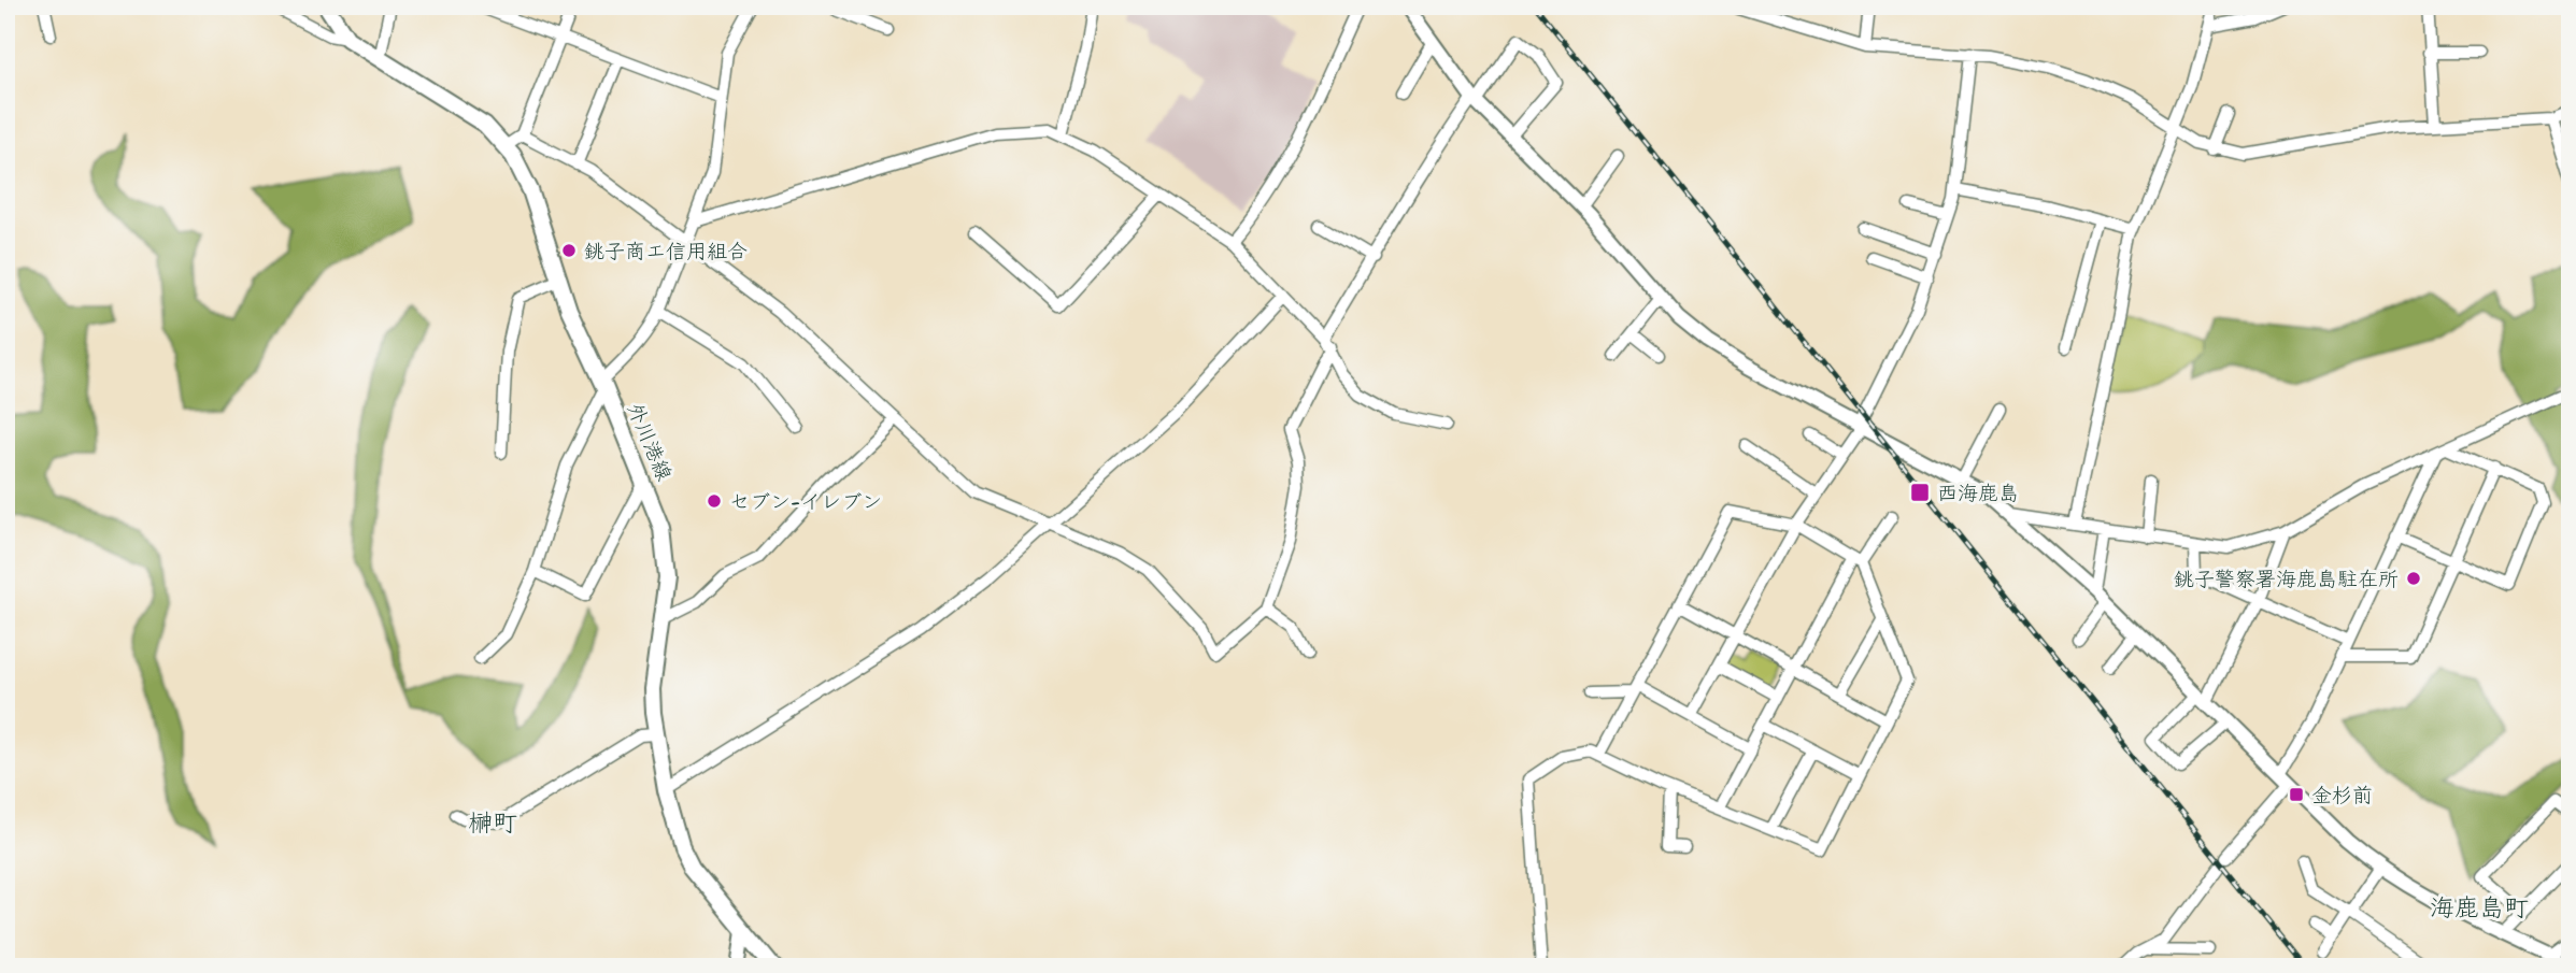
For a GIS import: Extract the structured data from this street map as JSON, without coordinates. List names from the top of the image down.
{
  "streets": {
    "main road": ["外川港線"]
  },
  "districts": ["榊町", "海鹿島町"],
  "places": {
    "other": ["銚子商エ信用組合", "セブン-イレブン", "銚子警察署海鹿島駐在所"],
    "transit": ["西海鹿島", "金杉前"]
  }
}
